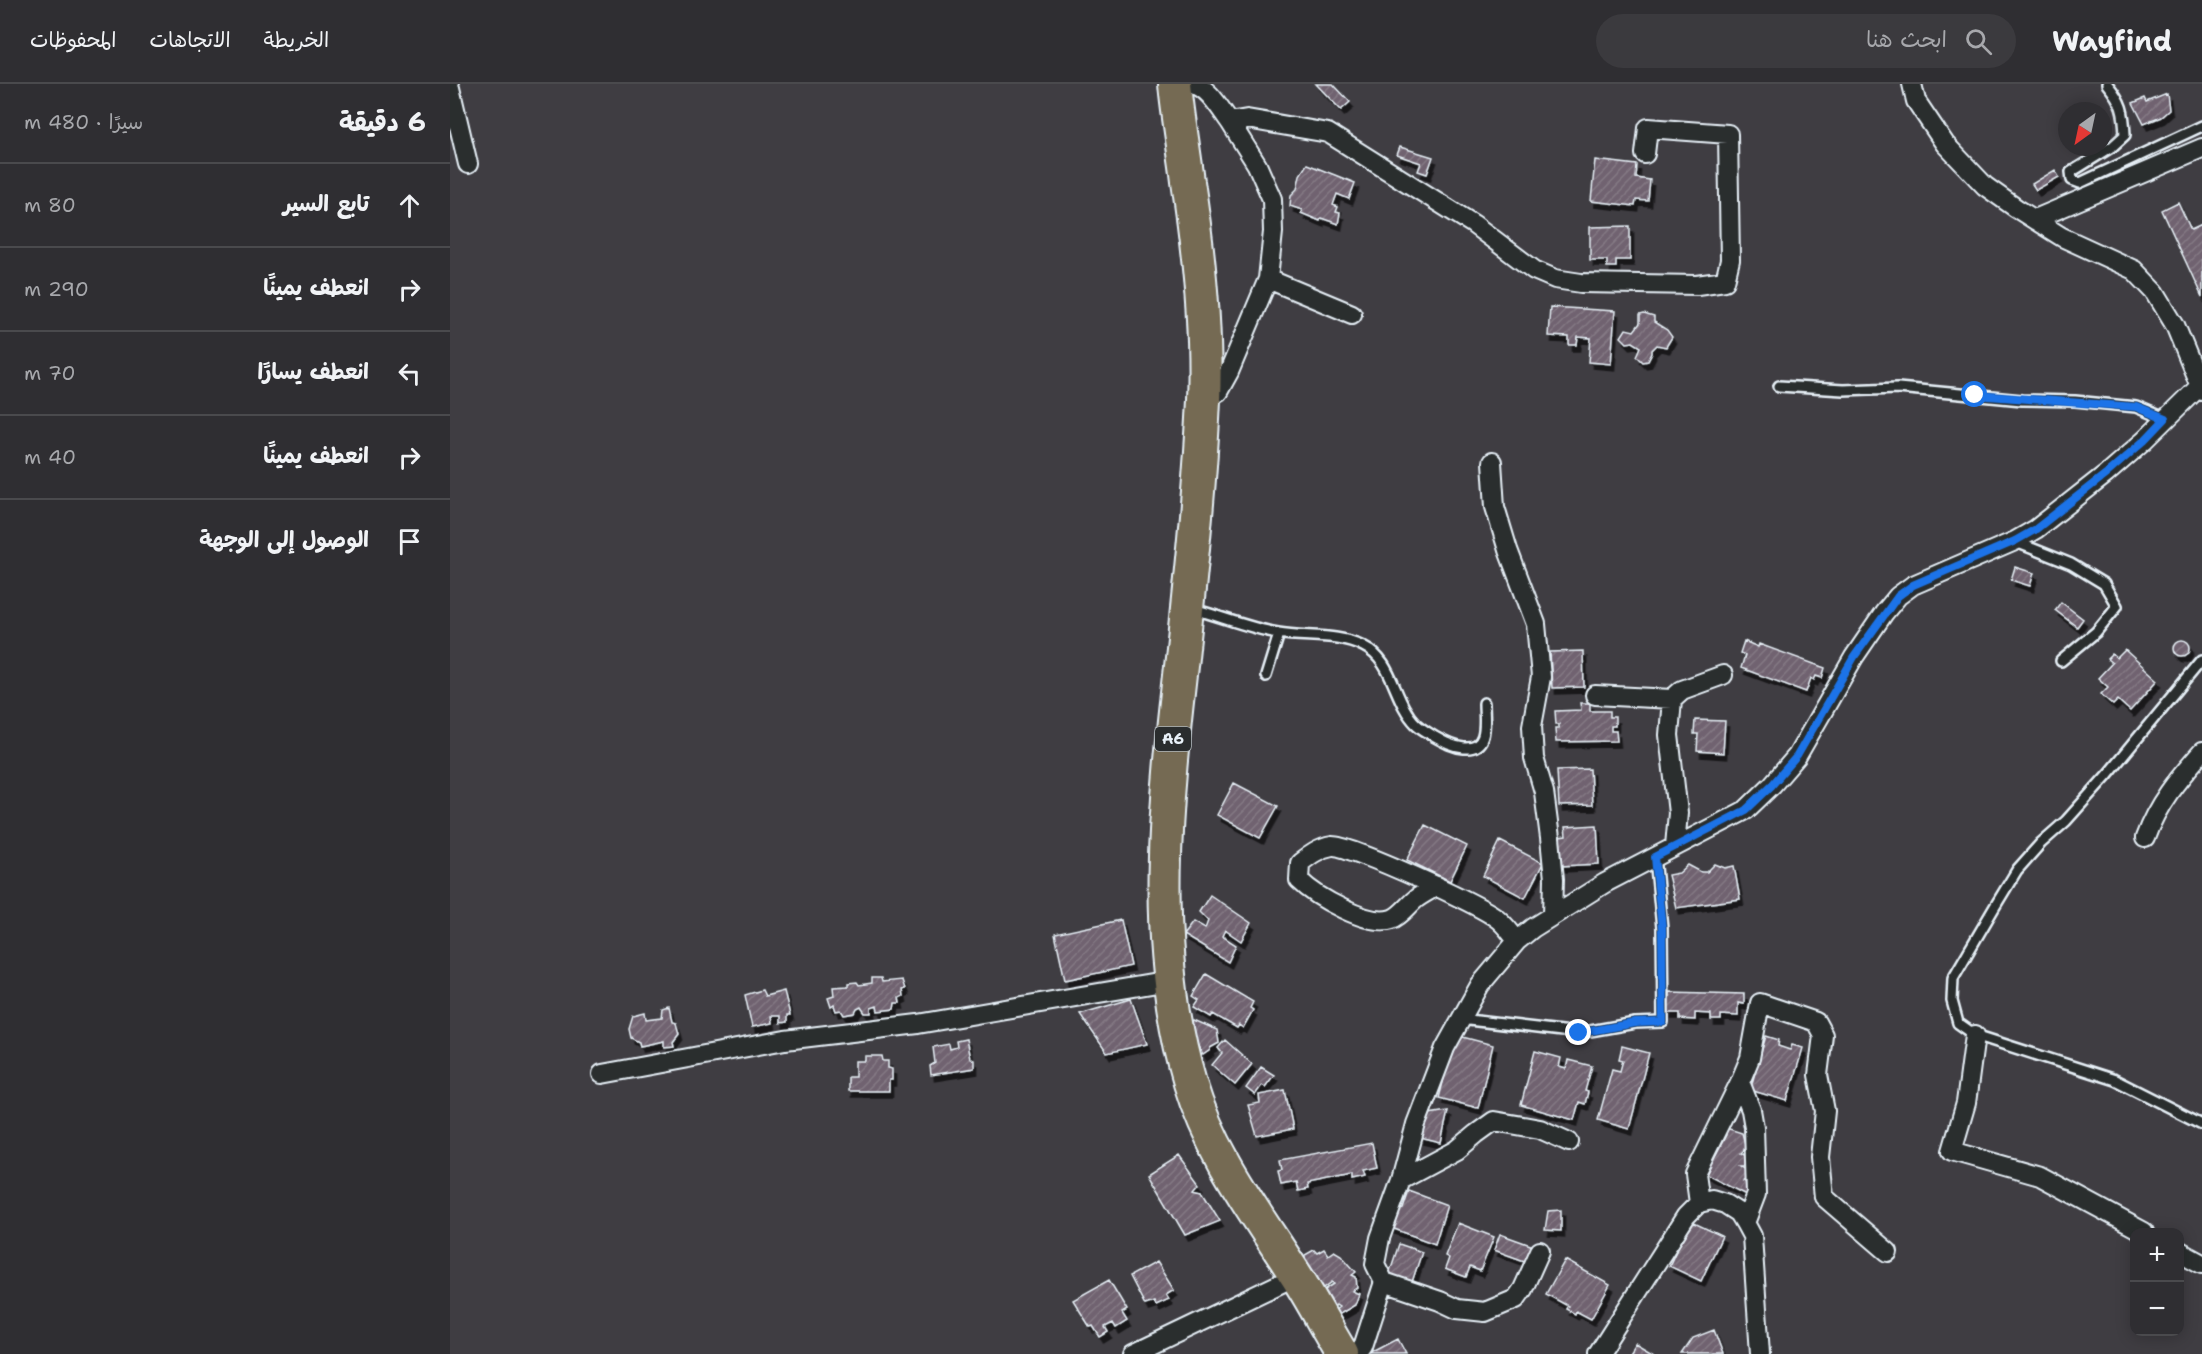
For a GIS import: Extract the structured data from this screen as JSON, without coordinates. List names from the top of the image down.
{
  "streets": {
    "highway": ["A6"]
  },
  "north": "bottom left",
  "page": {
    "header": "Wayfind",
    "search": "ابحث هنا",
    "nav": ["الخريطة", "الاتجاهات", "المحفوظات"],
    "heading": ["6 دقيقة", "سيرًا · 480 m"],
    "list": [
      ["تابع السير", "80 m"],
      ["انعطف يمينًا", "290 m"],
      ["انعطف يسارًا", "70 m"],
      ["انعطف يمينًا", "40 m"],
      "الوصول إلى الوجهة"
    ],
    "map_buttons": ["+", "−"]
  }
}
